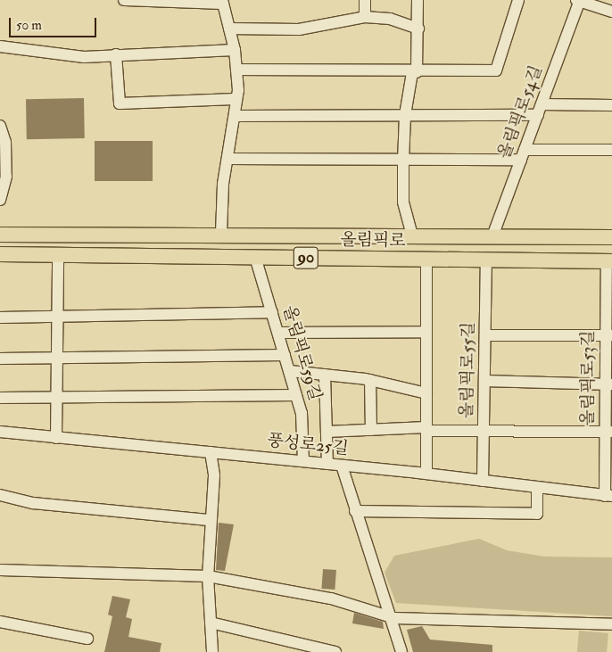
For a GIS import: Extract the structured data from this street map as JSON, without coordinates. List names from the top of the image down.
{
  "streets": {
    "main road": ["올림픽로", "90"],
    "street": [
      "올림픽로54길",
      "올림픽로59길",
      "올림픽로55길",
      "올림픽로53길",
      "풍성로25길"
    ]
  },
  "crossings": [
    ["올림픽로54길", "올림픽로"],
    ["올림픽로", "올림픽로59길"],
    ["올림픽로", "올림픽로55길"],
    ["올림픽로", "올림픽로53길"],
    ["올림픽로59길", "풍성로25길"],
    ["올림픽로55길", "풍성로25길"],
    ["올림픽로53길", "풍성로25길"]
  ],
  "scale_bar": "50 m"
}
